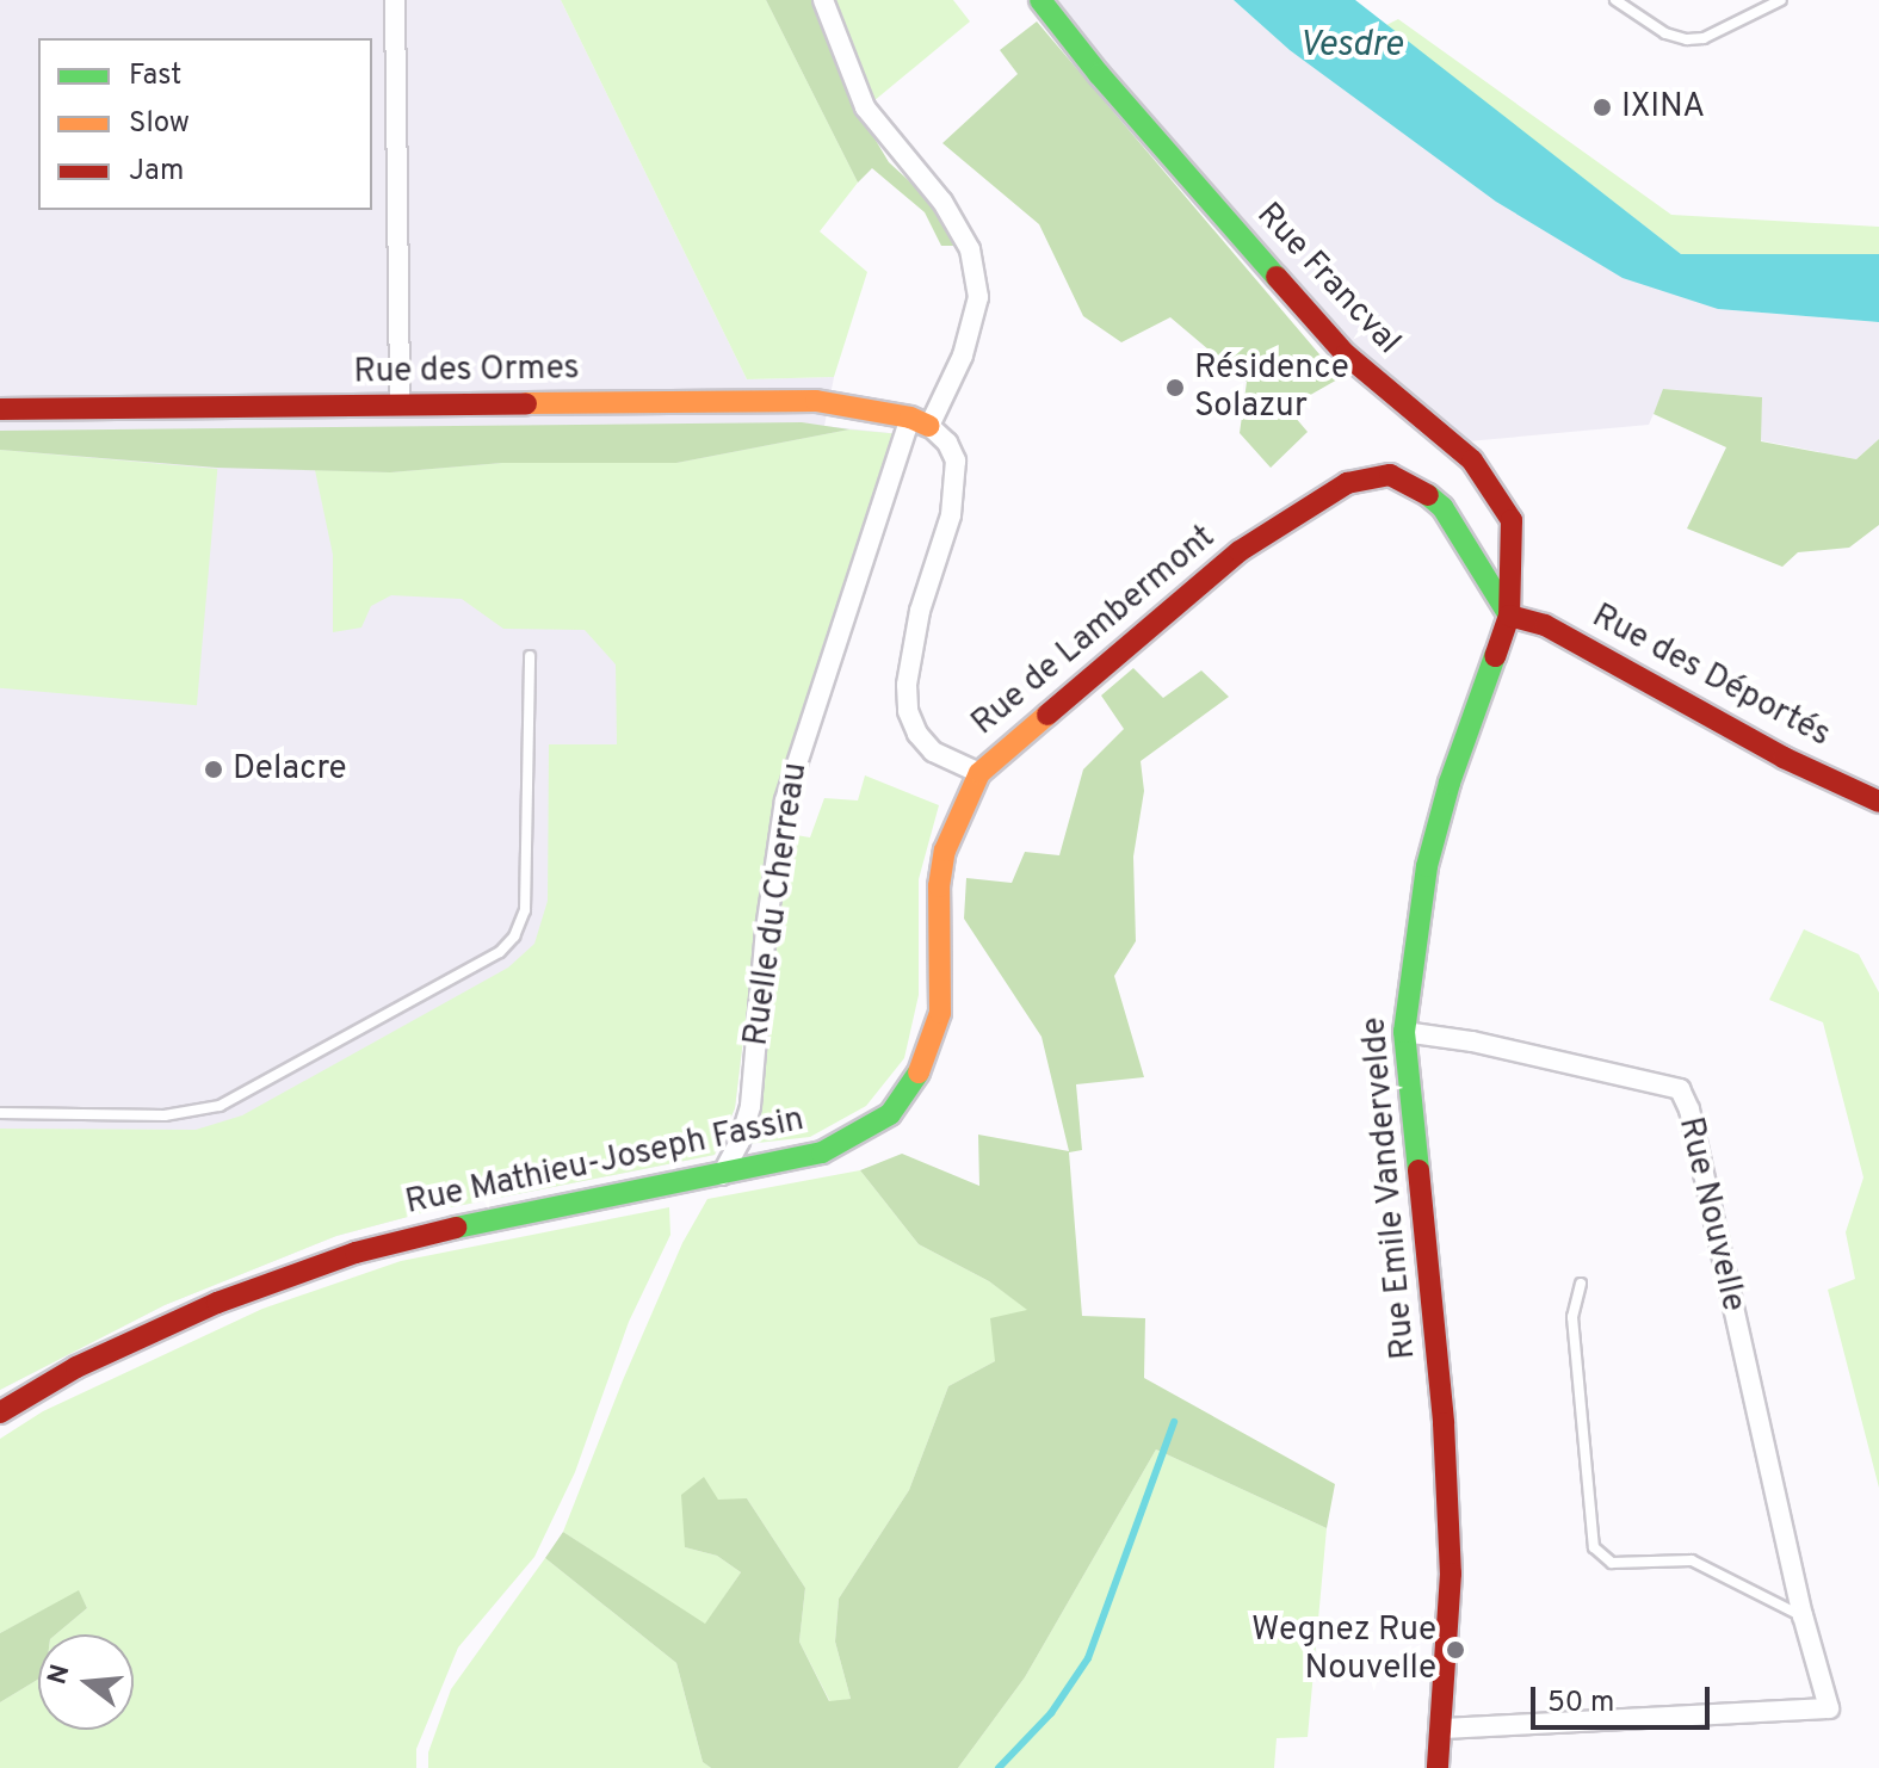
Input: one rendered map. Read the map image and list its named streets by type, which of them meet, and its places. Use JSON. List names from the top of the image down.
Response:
{
  "streets": {
    "street": [
      "Rue Francval",
      "Rue des Ormes",
      "Rue de Lambermont",
      "Rue des Déportés",
      "Ruelle du Cherreau",
      "Rue Mathieu-Joseph Fassin",
      "Rue Emile Vandervelde",
      "Rue Nouvelle"
    ]
  },
  "crossings": [
    ["Rue Francval", "Rue de Lambermont"],
    ["Rue Francval", "Rue des Déportés"],
    ["Rue Francval", "Rue Emile Vandervelde"],
    ["Rue des Ormes", "Rue de Lambermont"],
    ["Rue des Ormes", "Ruelle du Cherreau"],
    ["Rue de Lambermont", "Rue des Déportés"],
    ["Rue de Lambermont", "Ruelle du Cherreau"],
    ["Rue de Lambermont", "Rue Mathieu-Joseph Fassin"],
    ["Rue de Lambermont", "Rue Emile Vandervelde"],
    ["Rue des Déportés", "Rue Emile Vandervelde"],
    ["Ruelle du Cherreau", "Rue Mathieu-Joseph Fassin"],
    ["Rue Emile Vandervelde", "Rue Nouvelle"]
  ],
  "water": ["Vesdre"],
  "places": [
    "IXINA",
    "Résidence Solazur",
    "Delacre",
    "Wegnez Rue Nouvelle"
  ],
  "legend": ["Fast", "Slow", "Jam"],
  "scale_bar": "50 m",
  "north": "left"
}
